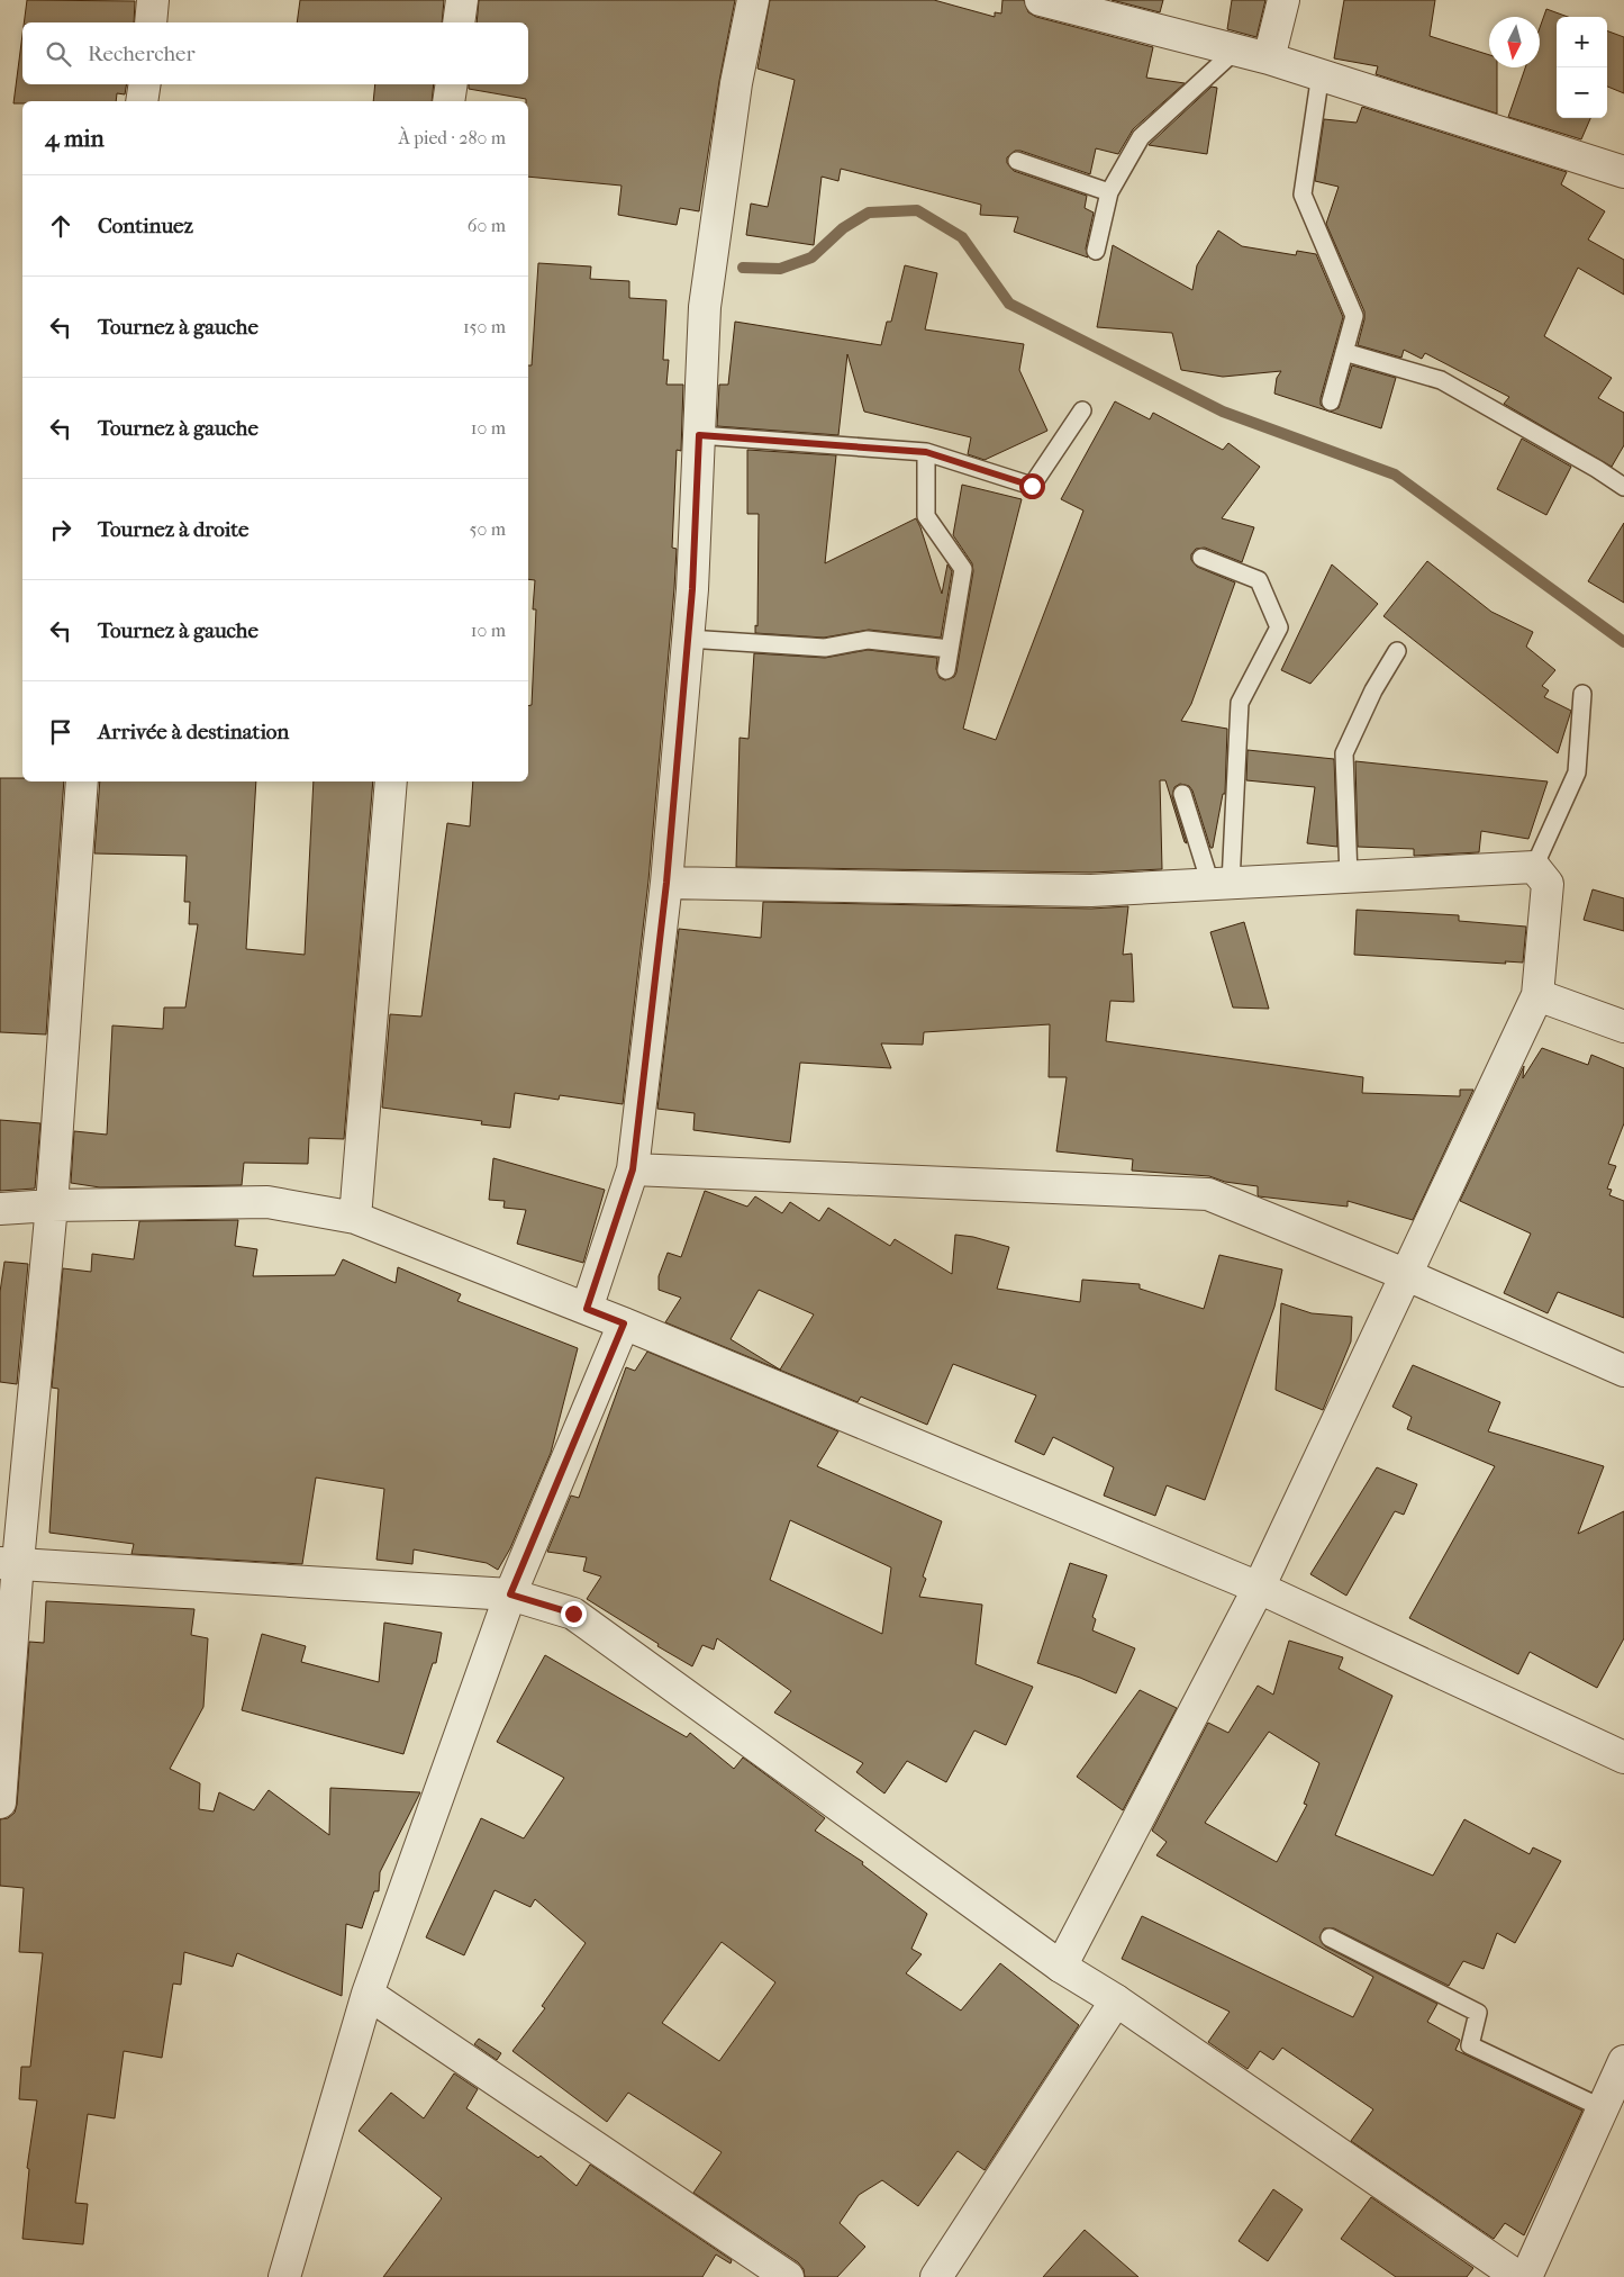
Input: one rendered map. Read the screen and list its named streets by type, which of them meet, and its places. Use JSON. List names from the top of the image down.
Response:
{
  "north": "bottom",
  "page": {
    "map_buttons": ["+", "−"],
    "search": "Rechercher",
    "heading": ["4 min", "À pied · 280 m"],
    "list": [
      ["Continuez", "60 m"],
      ["Tournez à gauche", "150 m"],
      ["Tournez à gauche", "10 m"],
      ["Tournez à droite", "50 m"],
      ["Tournez à gauche", "10 m"],
      "Arrivée à destination"
    ]
  }
}
